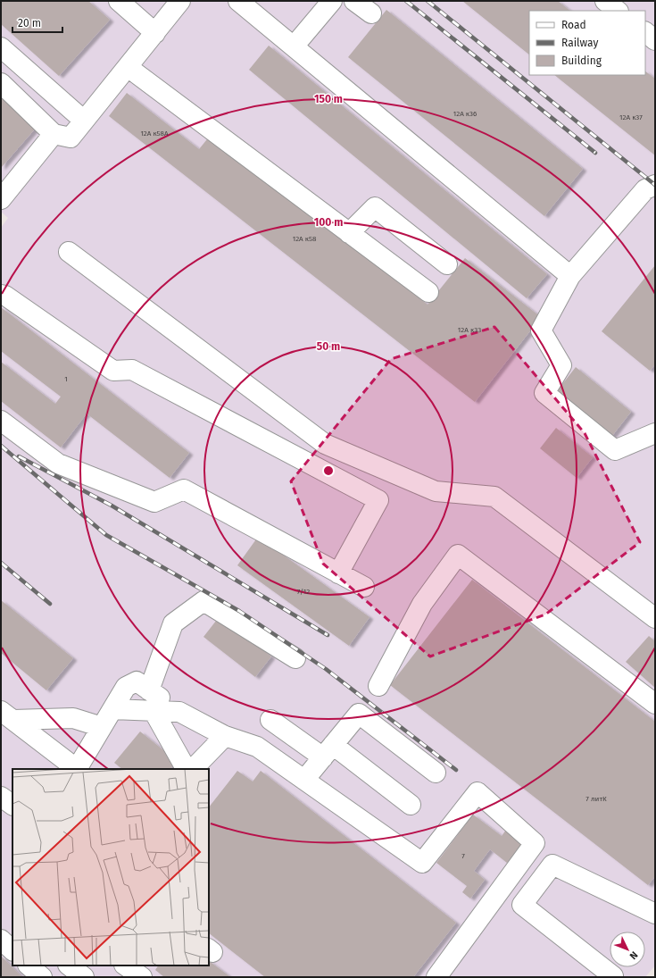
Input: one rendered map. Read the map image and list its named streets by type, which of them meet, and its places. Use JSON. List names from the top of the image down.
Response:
{
  "house_numbers": [
    "12А к36",
    "12А к37",
    "12А к58А",
    "12А к58",
    "12А к33",
    "1",
    "7/12",
    "7 литК",
    "7"
  ],
  "legend": ["Road", "Railway", "Building"],
  "scale_bar": "20 m",
  "north": "bottom right",
  "rings": ["150 m", "100 m", "50 m"]
}
